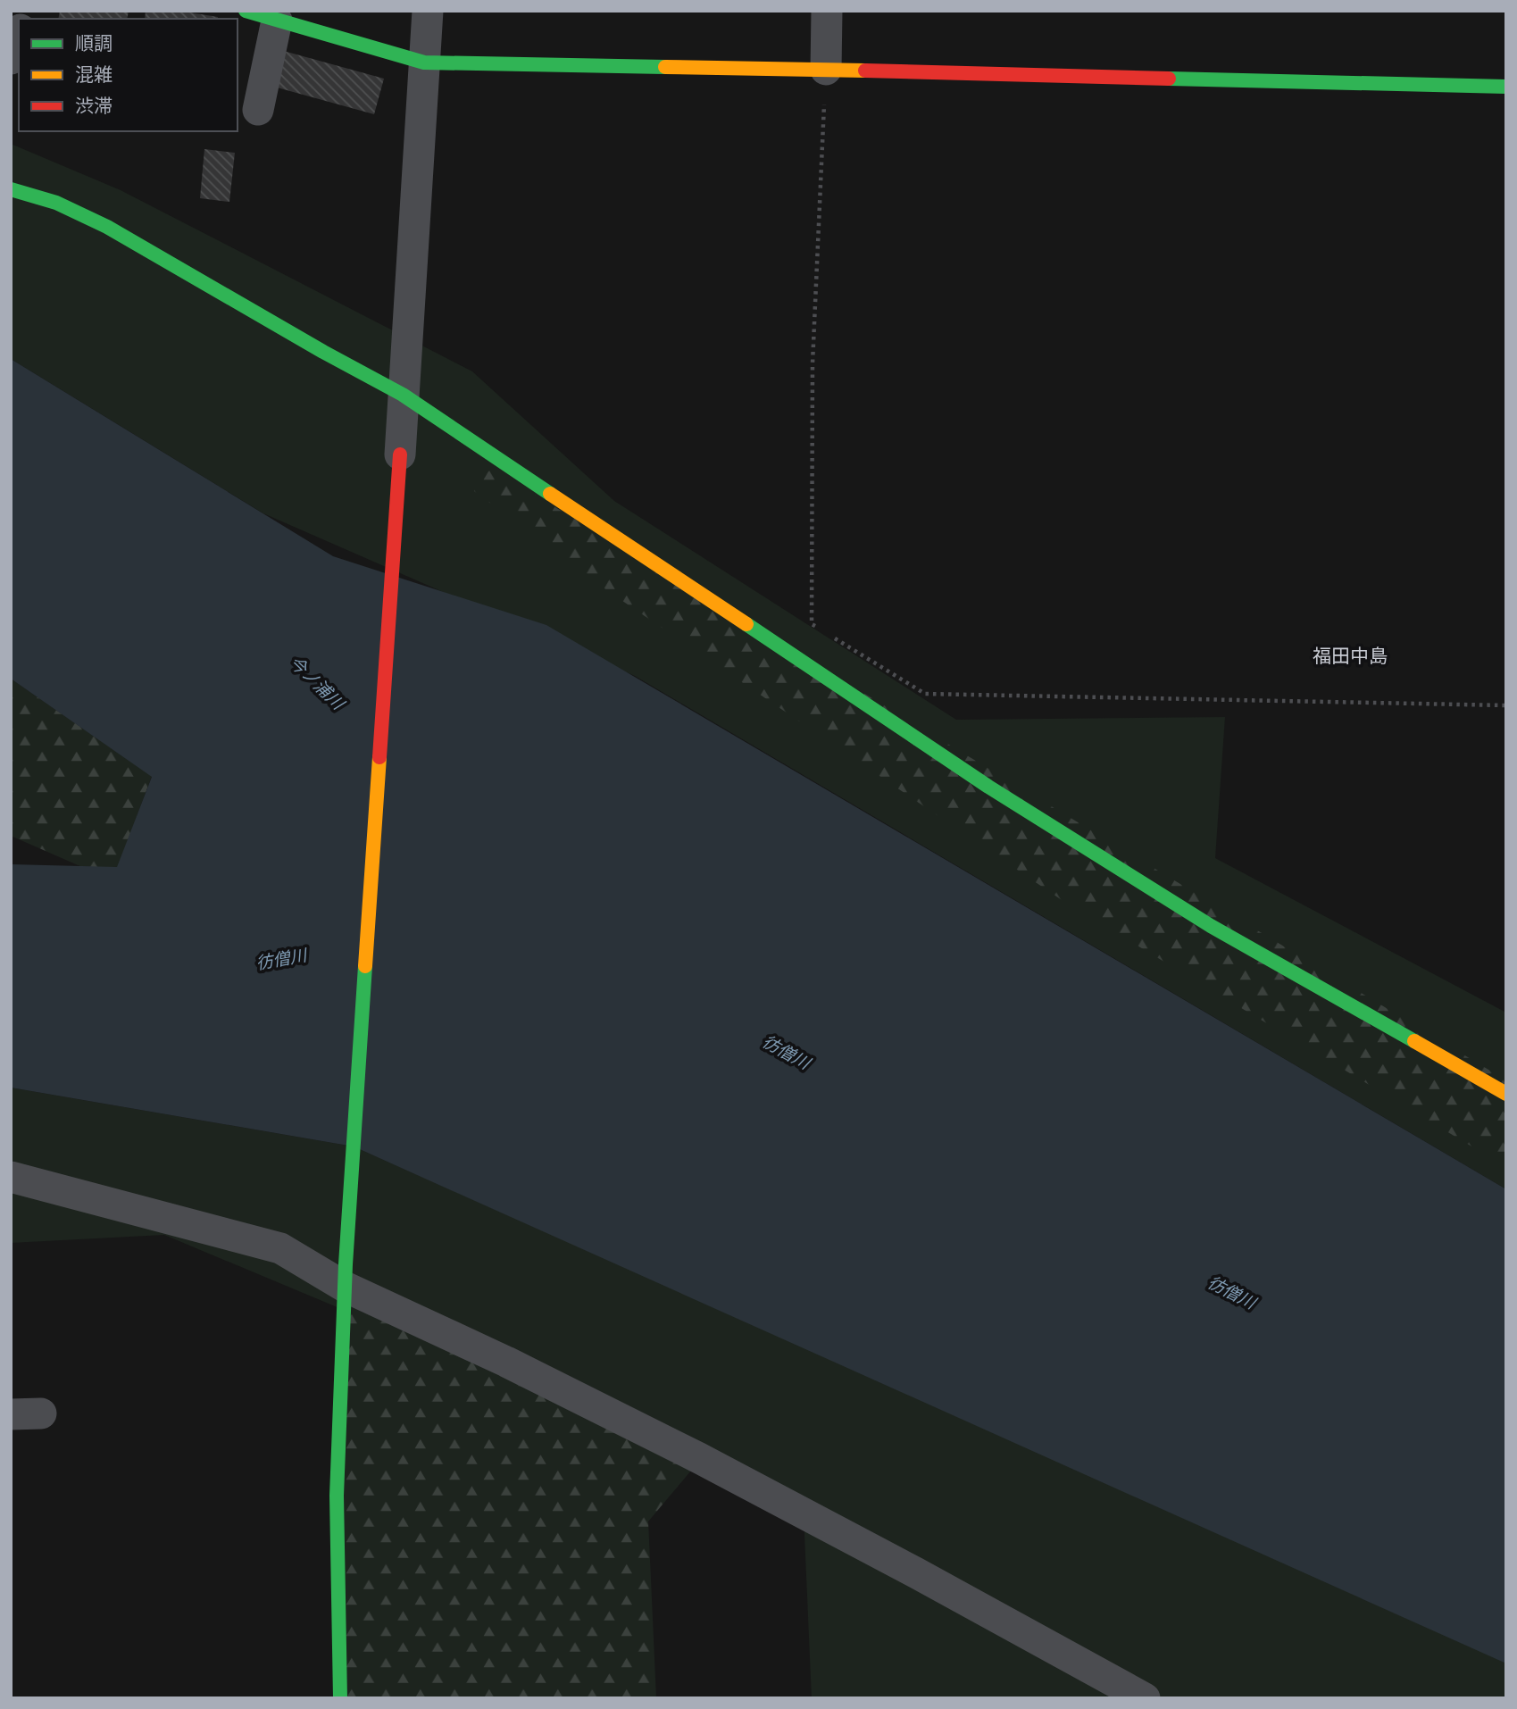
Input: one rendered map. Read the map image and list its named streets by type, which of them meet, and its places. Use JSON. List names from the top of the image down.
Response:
{
  "districts": ["福田中島"],
  "water": ["今ノ浦川", "彷僧川"],
  "legend": ["順調", "混雑", "渋滞"]
}
